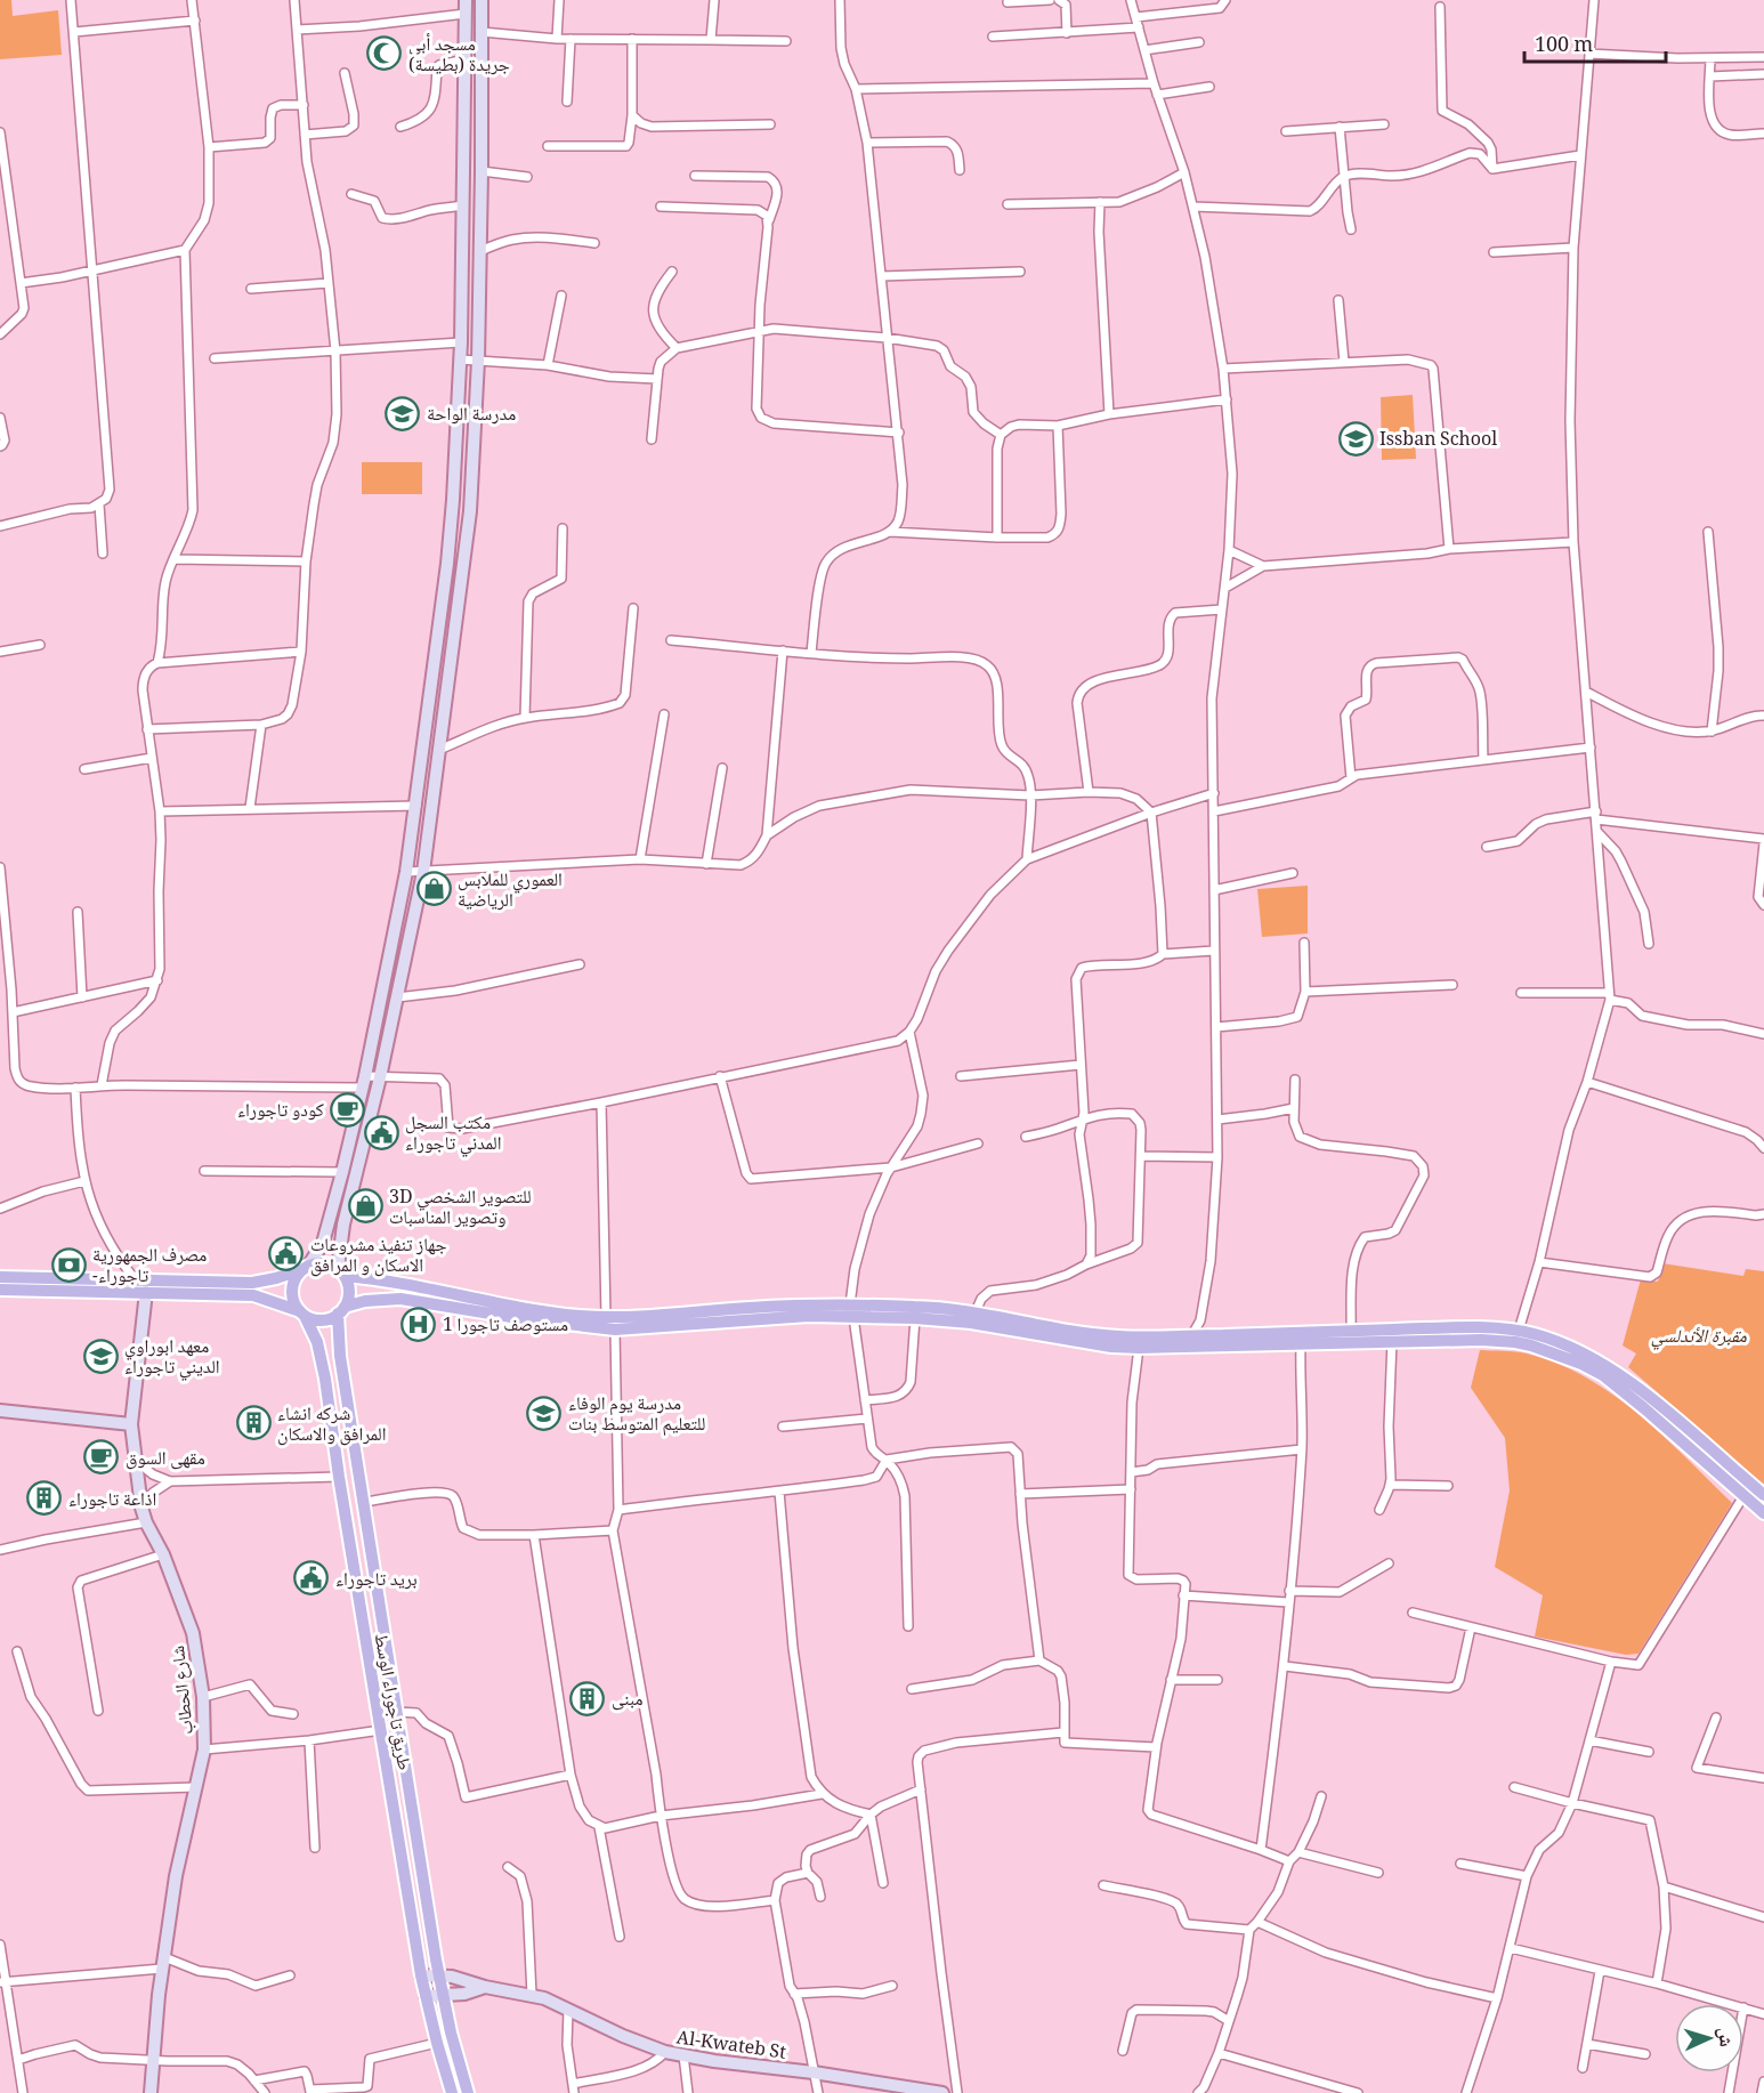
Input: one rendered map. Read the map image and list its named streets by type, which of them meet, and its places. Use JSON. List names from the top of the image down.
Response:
{
  "streets": {
    "main road": ["شارع الحطاب", "طريق تاجوراء الوسط", "Al-Kwateb St"]
  },
  "crossings": [
    ["طريق تاجوراء الوسط", "Al-Kwateb St"]
  ],
  "parks": ["مقبرة الأندلسي"],
  "places": {
    "mosque": ["مسجد أبي جريدة (بطيسة)"],
    "school or university": [
      "مدرسة الواحة",
      "Issban School",
      "معهد ابوراوي الديني تاجوراء",
      "مدرسة يوم الوفاء للتعليم المتوسط بنات"
    ],
    "shop": ["العموري للملابس الرياضية", "3D للتصوير الشخصي وتصوير المناسبات"],
    "cafe": ["كودو تاجوراء", "مقهى السوق"],
    "public building": ["مكتب السجل المدني تاجوراء", "جهاز تنفيذ مشروعات الاسكان و المرافق", "بريد تاجوراء"],
    "bank": ["مصرف الجمهورية -تاجوراء"],
    "hospital": ["مستوصف تاجورا 1"],
    "building": ["شركه انشاء المرافق والاسكان", "اذاعة تاجوراء", "مبنى"]
  },
  "scale_bar": "100 m",
  "north": "right"
}
